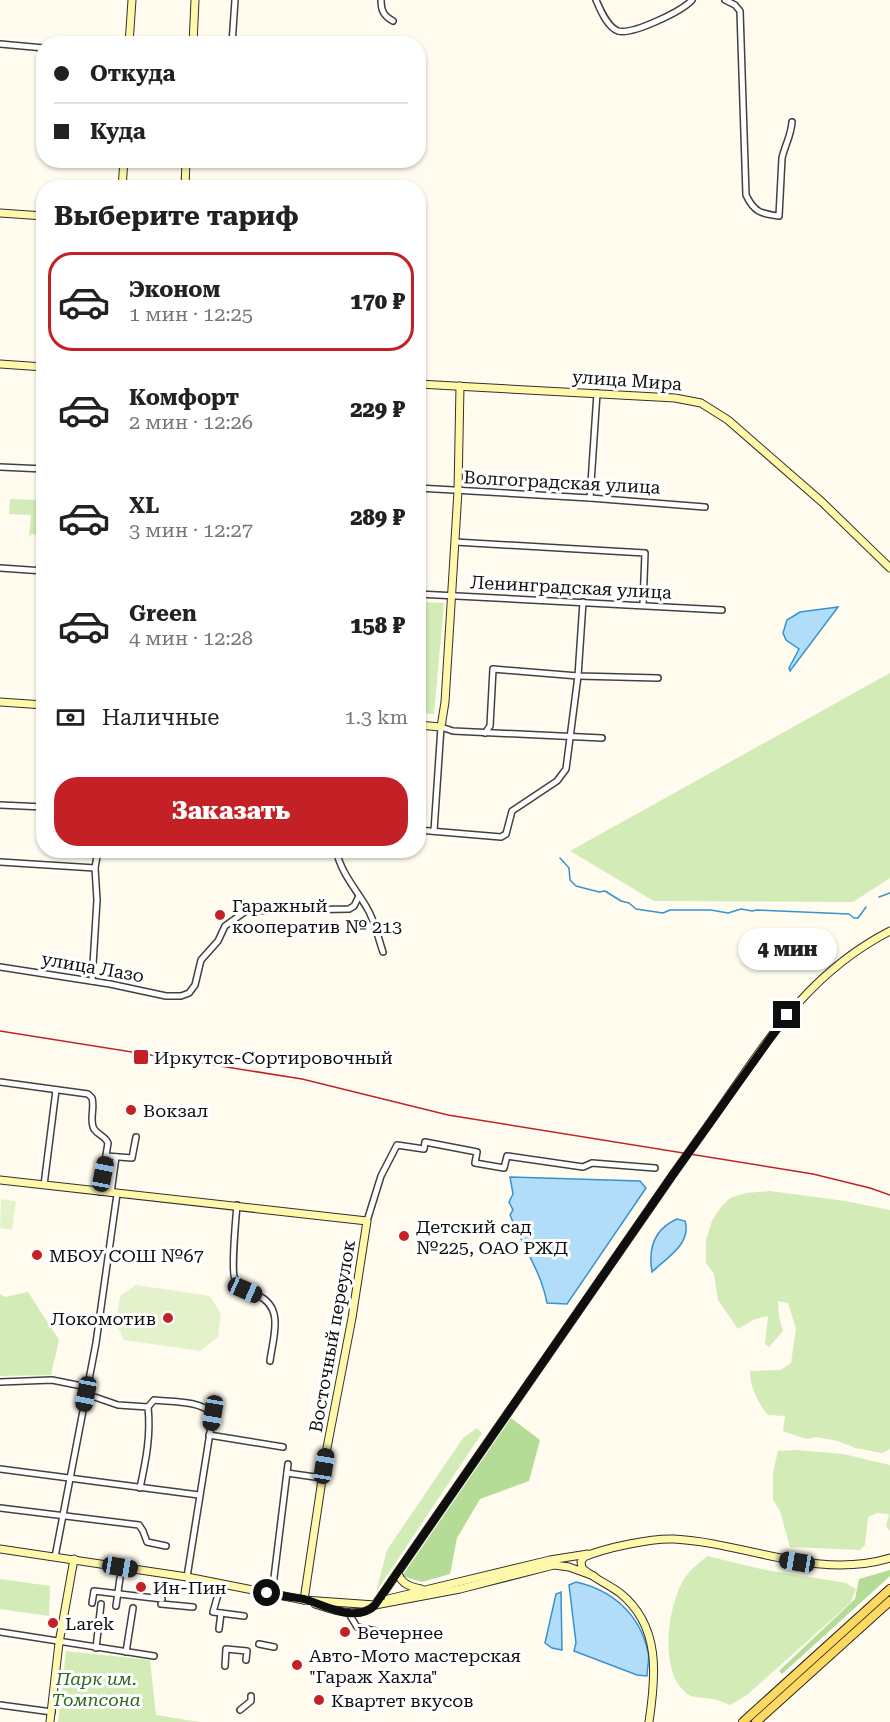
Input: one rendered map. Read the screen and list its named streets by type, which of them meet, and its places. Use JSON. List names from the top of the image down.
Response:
{
  "streets": {
    "main road": ["улица Мира", "Восточный переулок"],
    "street": ["Волгоградская улица", "Ленинградская улица", "улица Лазо"]
  },
  "parks": ["Парк им. Томпсона"],
  "places": {
    "other": [
      "Гаражный кооператив № 213",
      "Вокзал",
      "Детский сад №225, ОАО РЖД",
      "МБОУ СОШ №67",
      "Локомотив",
      "Ин-Пин",
      "Larek",
      "Вечернее",
      "Авто-Мото мастерская \"Гараж Хахла\"",
      "Квартет вкусов"
    ],
    "transit": ["Иркутск-Сортировочный"]
  },
  "page": {
    "banner": ["Откуда", "Куда"],
    "heading": "Выберите тариф",
    "list": [
      {
        "name": "Эконом",
        "note": "1 мин · 12:25",
        "value": "170 ₽"
      },
      {
        "name": "Комфорт",
        "note": "2 мин · 12:26",
        "value": "229 ₽"
      },
      {
        "name": "XL",
        "note": "3 мин · 12:27",
        "value": "289 ₽"
      },
      {
        "name": "Green",
        "note": "4 мин · 12:28",
        "value": "158 ₽"
      }
    ],
    "pay": ["Наличные", "1.3 km"],
    "buttons": "Заказать",
    "bubble": "4 мин"
  }
}
